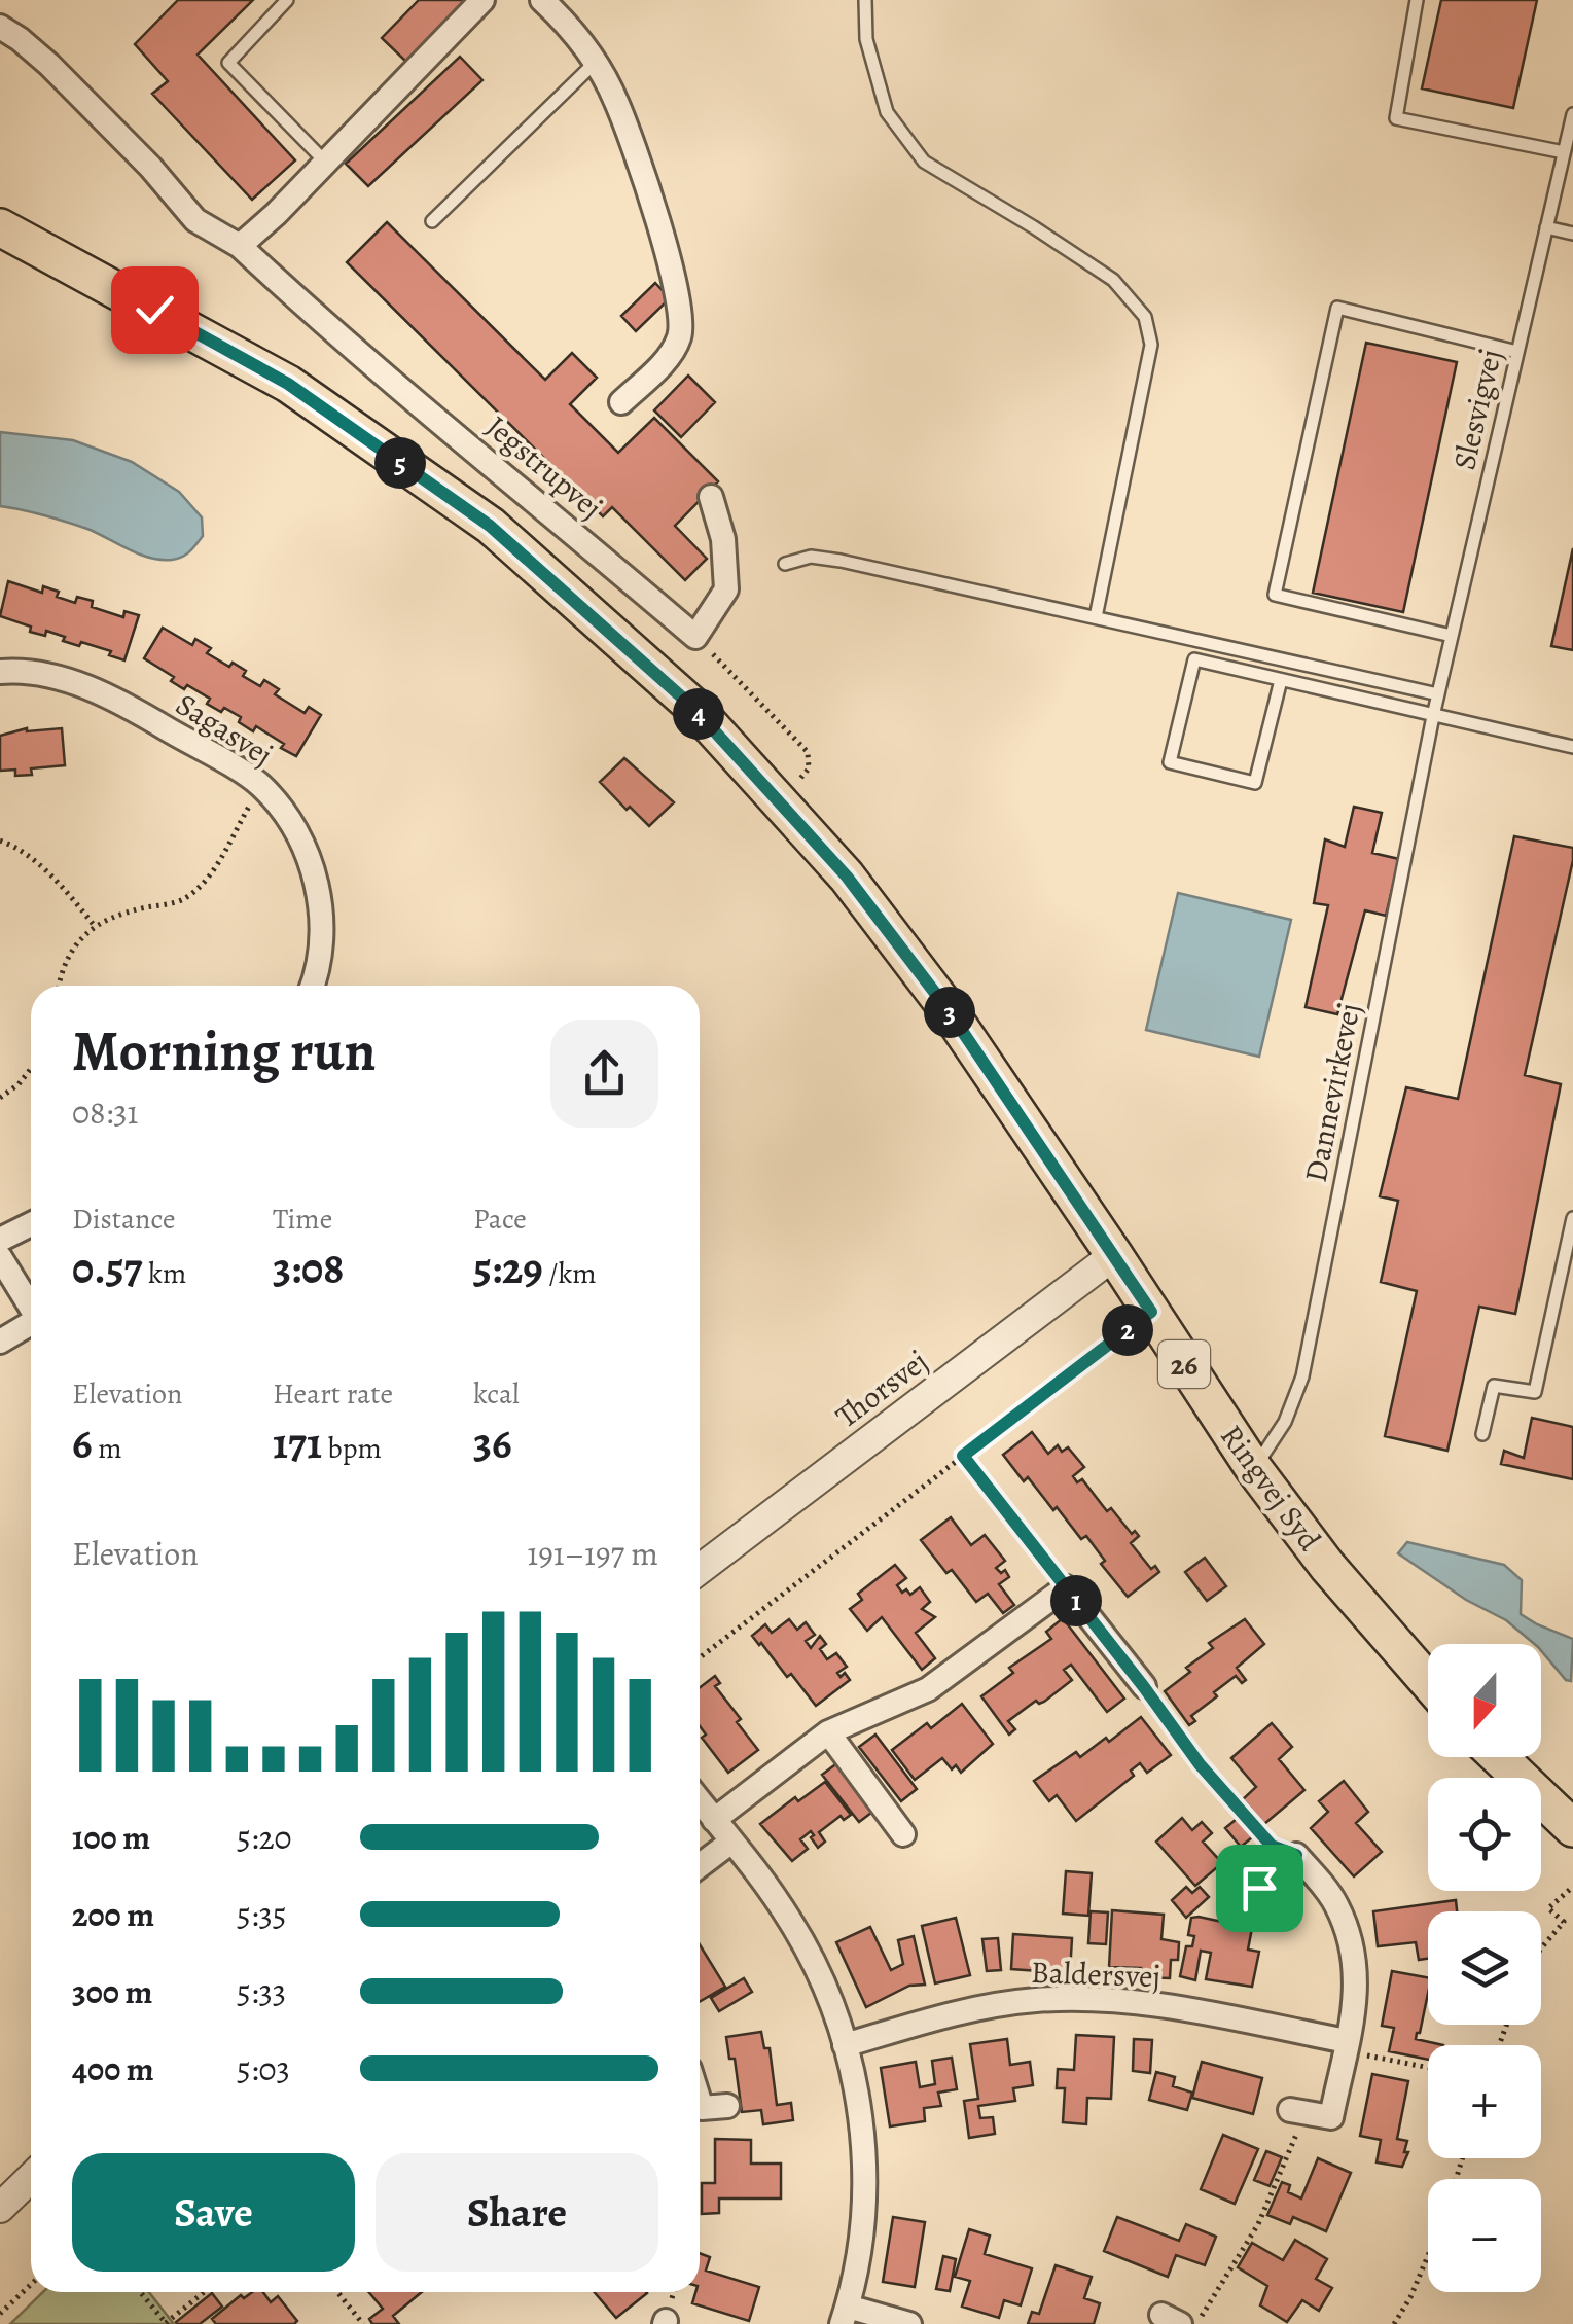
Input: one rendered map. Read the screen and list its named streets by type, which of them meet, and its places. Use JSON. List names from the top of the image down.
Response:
{
  "streets": {
    "main road": ["26", "Ringvej Syd"],
    "street": [
      "Jegstrupvej",
      "Sagasvej",
      "Thorsvej",
      "Baldersvej"
    ],
    "lane": ["Slesvigvej", "Dannevirkevej"]
  },
  "crossings": [
    ["Slesvigvej", "Dannevirkevej"],
    ["Dannevirkevej", "Ringvej Syd"],
    ["Thorsvej", "Ringvej Syd"]
  ],
  "north": "bottom",
  "page": {
    "pins": [
      "5",
      "4",
      "3",
      "2",
      "1"
    ],
    "heading": ["Morning run", "08:31"],
    "stats": [
      ["Distance", "0.57 km"],
      ["Time", "3:08"],
      ["Pace", "5:29 /km"],
      ["Elevation", "6 m"],
      ["Heart rate", "171 bpm"],
      ["kcal", "36"]
    ],
    "chart": ["Elevation", "191–197 m"],
    "map_buttons": ["+", "−"],
    "list": [
      {
        "name": "100 m",
        "note": "5:20"
      },
      {
        "name": "200 m",
        "note": "5:35"
      },
      {
        "name": "300 m",
        "note": "5:33"
      },
      {
        "name": "400 m",
        "note": "5:03"
      }
    ],
    "buttons": ["Save", "Share"]
  }
}
